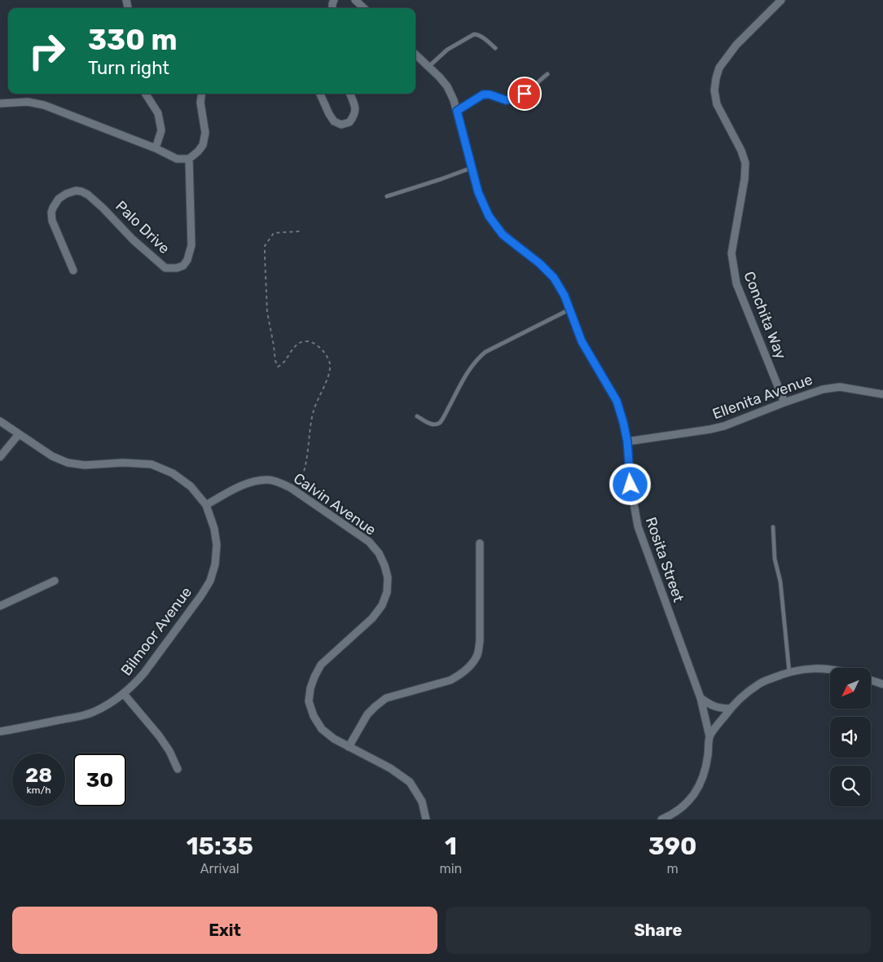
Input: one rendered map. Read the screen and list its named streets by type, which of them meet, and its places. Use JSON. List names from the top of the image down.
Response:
{
  "streets": {
    "street": [
      "Palo Drive",
      "Conchita Way",
      "Ellenita Avenue",
      "Calvin Avenue",
      "Rosita Street",
      "Bilmoor Avenue"
    ]
  },
  "crossings": [
    ["Conchita Way", "Ellenita Avenue"],
    ["Ellenita Avenue", "Rosita Street"],
    ["Calvin Avenue", "Bilmoor Avenue"]
  ],
  "north": "bottom left",
  "page": {
    "turn": ["330 m", "Turn right"],
    "speed": "28 km/h",
    "limit": "30",
    "eta": [
      "15:35",
      "Arrival",
      "1",
      "min",
      "390",
      "m"
    ],
    "buttons": ["Exit", "Share"]
  }
}
